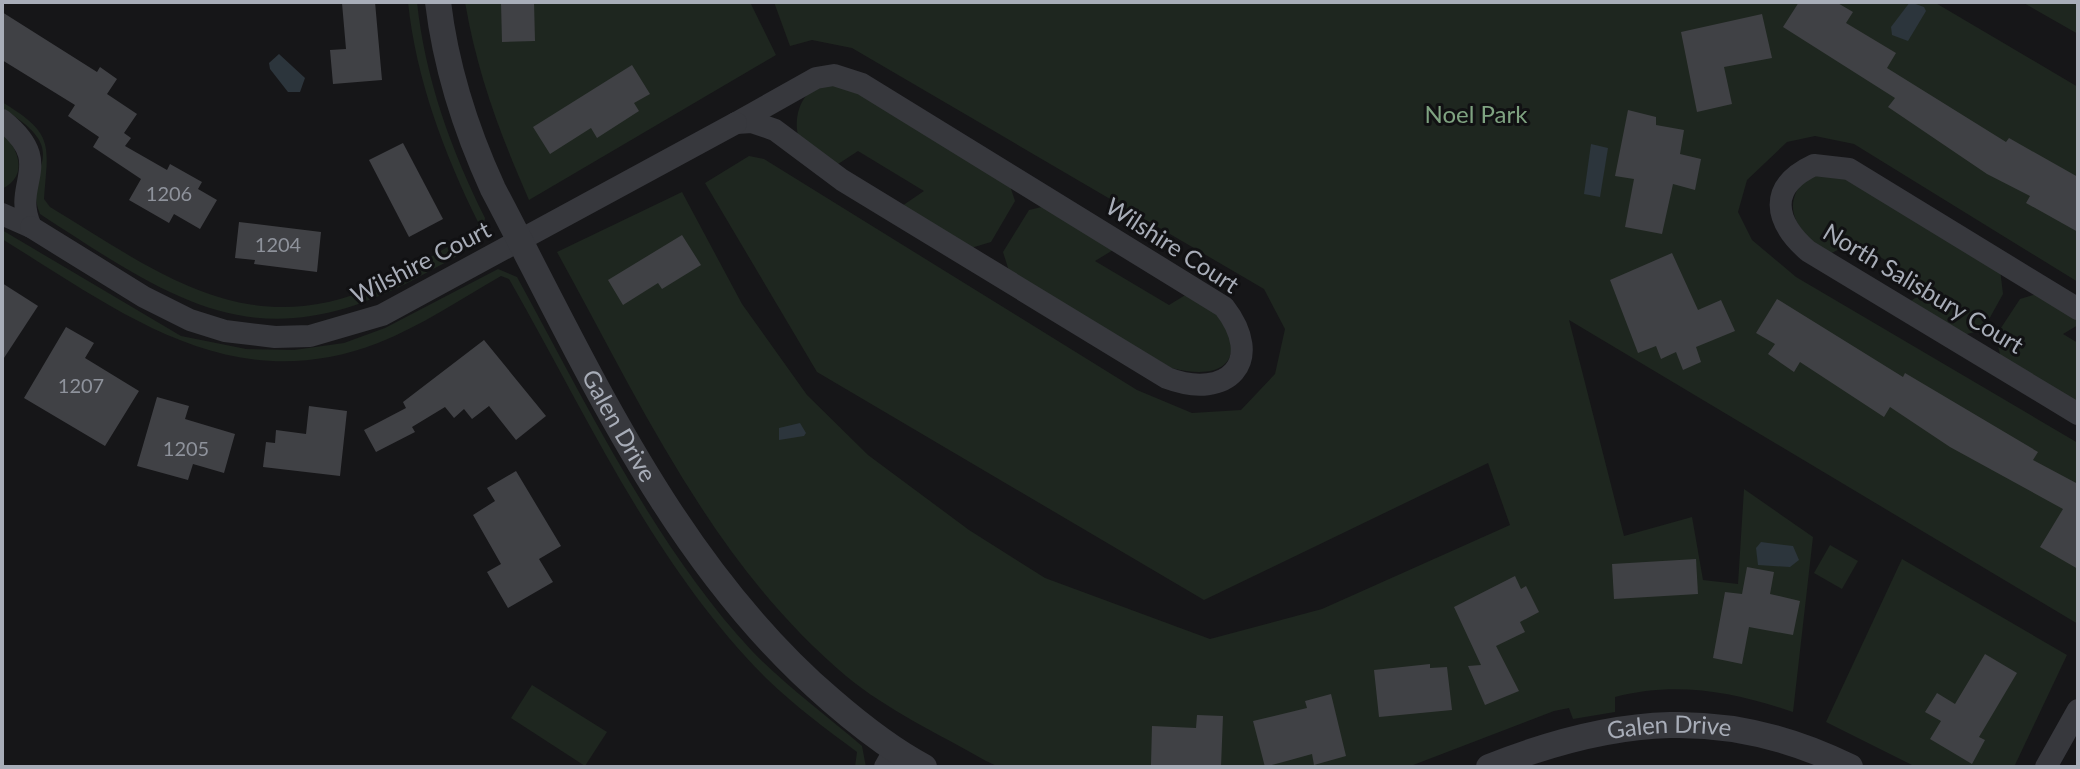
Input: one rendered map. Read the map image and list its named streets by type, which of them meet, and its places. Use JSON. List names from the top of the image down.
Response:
{
  "streets": {
    "street": ["Wilshire Court", "North Salisbury Court", "Galen Drive"]
  },
  "crossings": [
    ["Wilshire Court", "Galen Drive"]
  ],
  "parks": ["Noel Park"],
  "house_numbers": [
    "1206",
    "1204",
    "1207",
    "1205"
  ]
}
